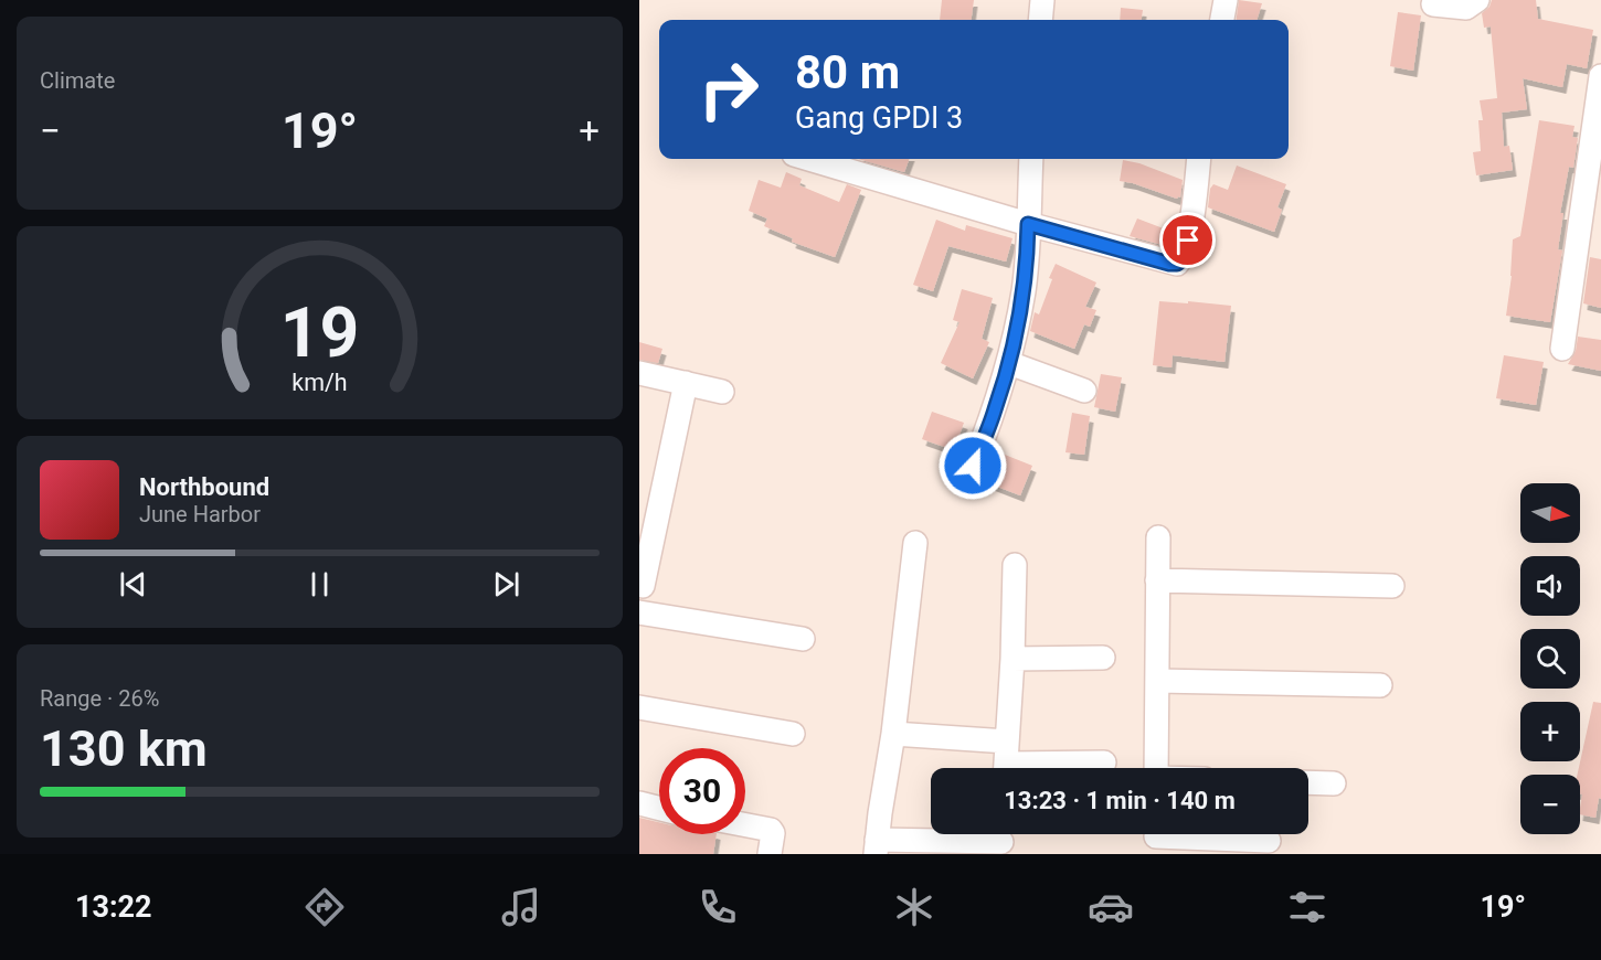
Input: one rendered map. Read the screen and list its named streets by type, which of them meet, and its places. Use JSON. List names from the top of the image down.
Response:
{
  "north": "right",
  "page": {
    "tile": [
      "Climate",
      ["Range · 26%", "130 km"]
    ],
    "turn": ["80 m", "Gang GPDI 3"],
    "heat": ["−", "19°", "+"],
    "song": ["Northbound", "June Harbor"],
    "map_buttons": ["+", "−"],
    "limit": "30",
    "trip": "13:23 · 1 min · 140 m",
    "tabs": ["13:22", "19°"],
    "gauge": ["19", "km/h"]
  }
}
